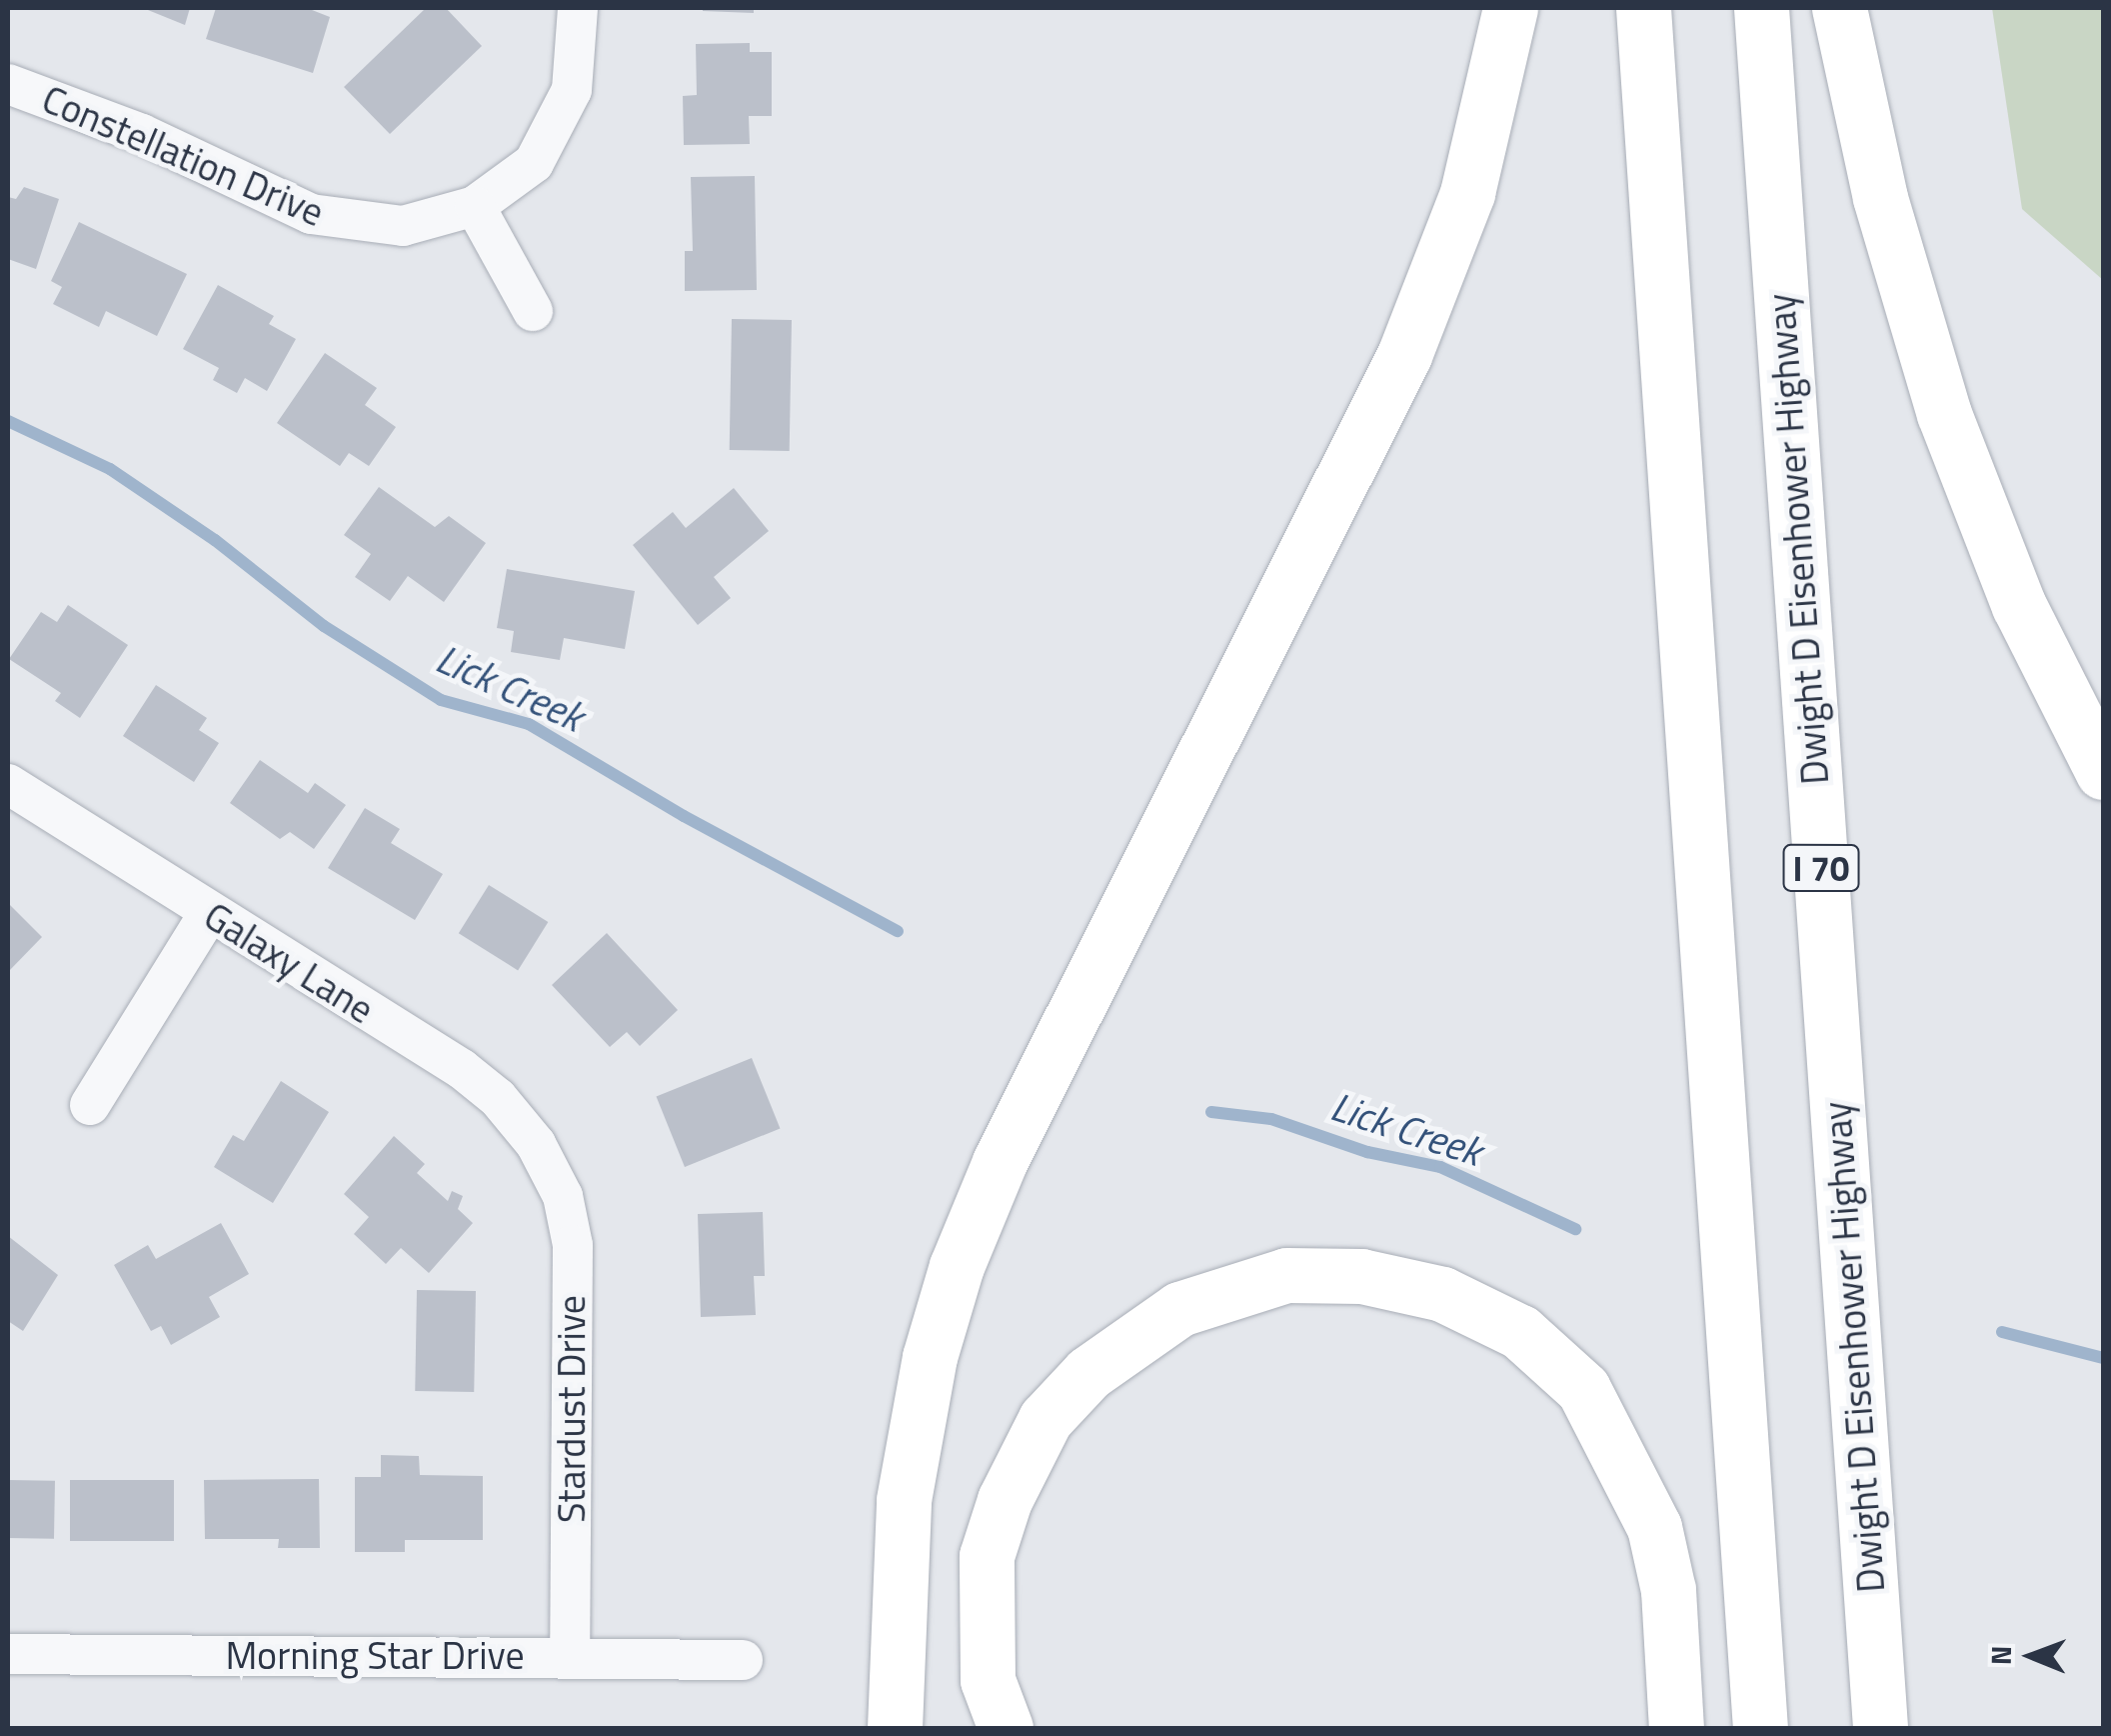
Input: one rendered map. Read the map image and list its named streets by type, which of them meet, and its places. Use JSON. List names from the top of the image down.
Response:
{
  "streets": {
    "highway": ["Dwight D Eisenhower Highway", "I 70"],
    "street": [
      "Constellation Drive",
      "Galaxy Lane",
      "Stardust Drive",
      "Morning Star Drive"
    ]
  },
  "crossings": [
    ["Galaxy Lane", "Stardust Drive"],
    ["Stardust Drive", "Morning Star Drive"]
  ],
  "water": ["Lick Creek"],
  "north": "left"
}
